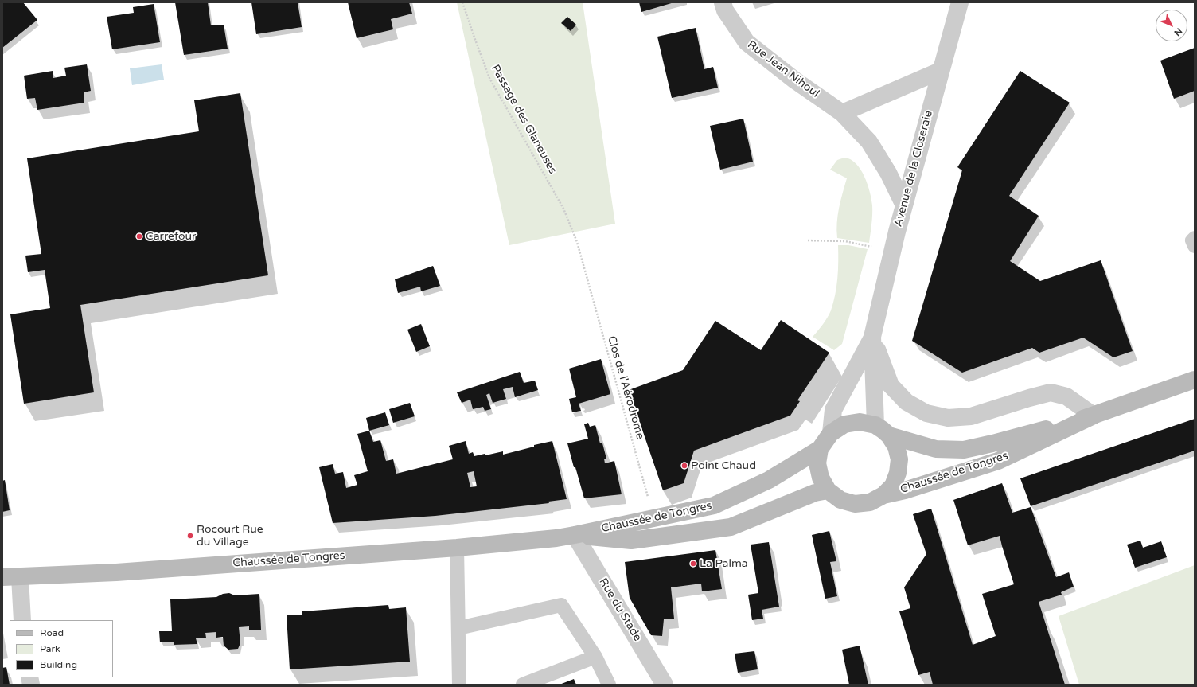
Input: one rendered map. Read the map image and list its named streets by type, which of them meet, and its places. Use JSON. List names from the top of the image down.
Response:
{
  "streets": {
    "main road": ["Chaussée de Tongres"],
    "street": ["Rue Jean Nihoul", "Avenue de la Closeraie", "Rue du Stade"],
    "path": ["Passage des Glaneuses", "Clos de l'Aérodrome"]
  },
  "crossings": [
    ["Rue Jean Nihoul", "Avenue de la Closeraie"],
    ["Passage des Glaneuses", "Clos de l'Aérodrome"],
    ["Avenue de la Closeraie", "Chaussée de Tongres"],
    ["Clos de l'Aérodrome", "Chaussée de Tongres"],
    ["Chaussée de Tongres", "Rue du Stade"]
  ],
  "places": [
    "Carrefour",
    "Point Chaud",
    "Rocourt Rue du Village",
    "La Palma"
  ],
  "legend": ["Road", "Park", "Building"],
  "north": "bottom right"
}
